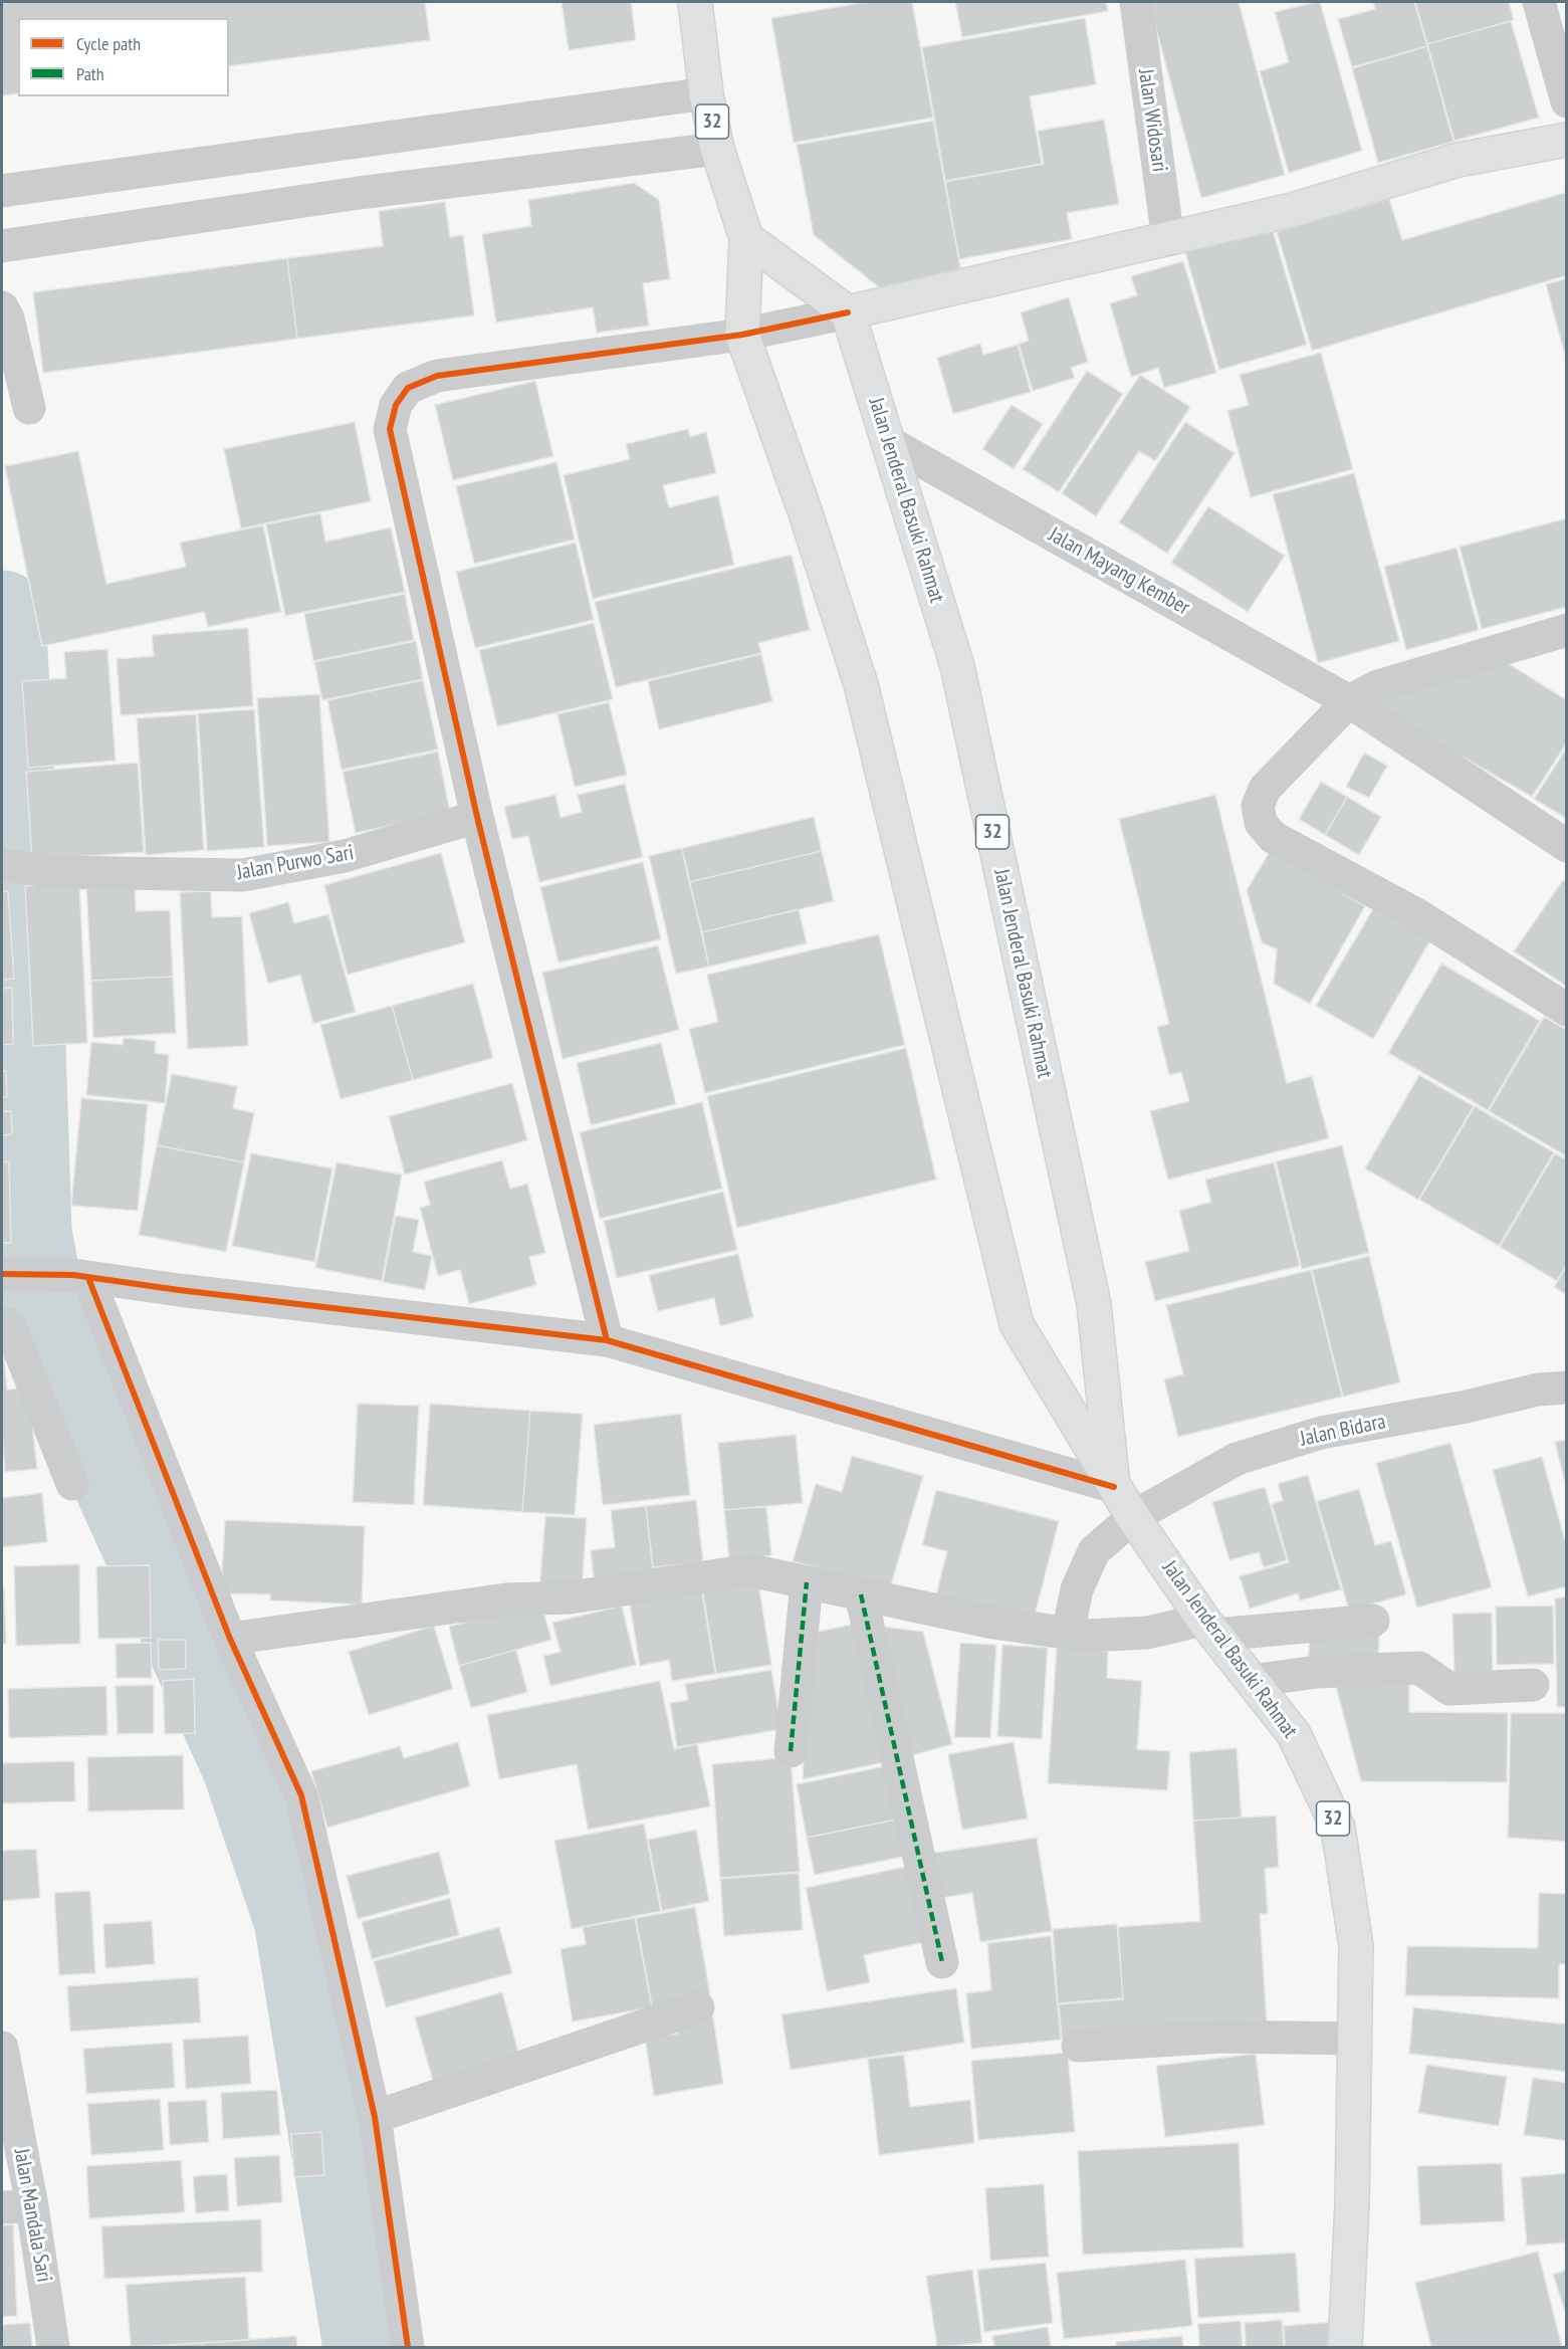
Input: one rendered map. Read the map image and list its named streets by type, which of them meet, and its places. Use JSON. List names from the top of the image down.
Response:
{
  "streets": {
    "main road": ["32", "Jalan Jenderal Basuki Rahmat"],
    "street": [
      "Jalan Widosari",
      "Jalan Mayang Kember",
      "Jalan Purwo Sari",
      "Jalan Bidara",
      "Jalan Mandala Sari"
    ]
  },
  "crossings": [
    ["Jalan Jenderal Basuki Rahmat", "Jalan Mayang Kember"],
    ["Jalan Jenderal Basuki Rahmat", "Jalan Bidara"]
  ],
  "legend": ["Cycle path", "Path"]
}
